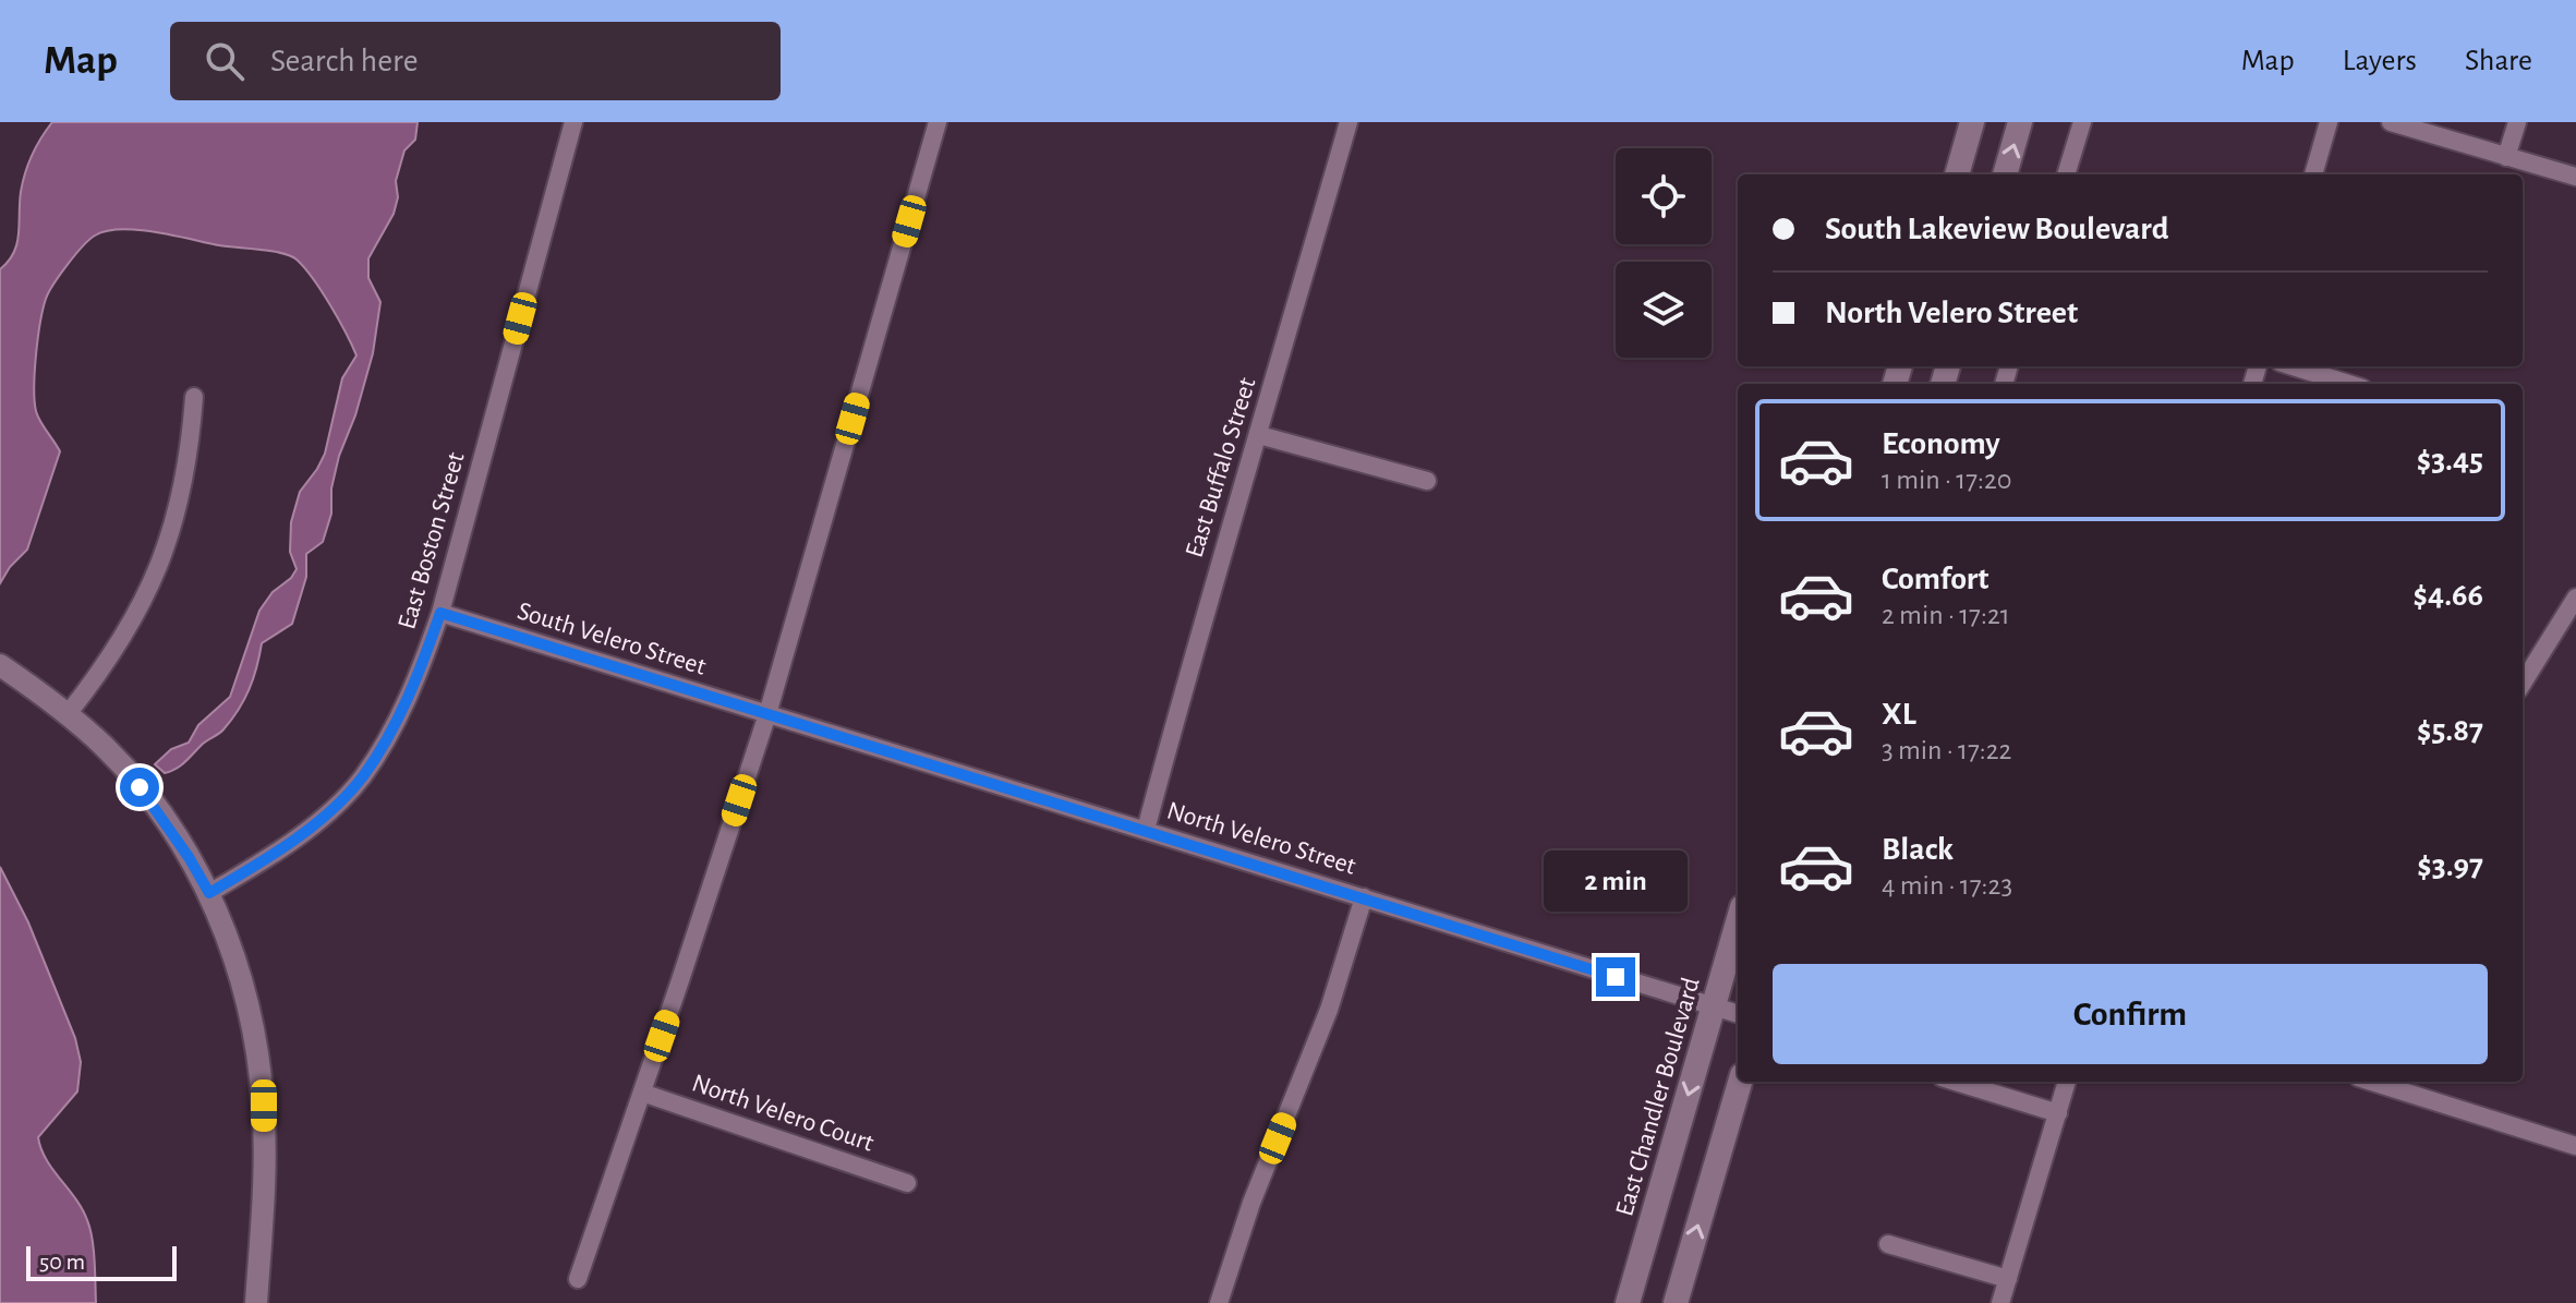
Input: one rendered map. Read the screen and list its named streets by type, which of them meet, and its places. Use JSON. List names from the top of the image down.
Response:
{
  "streets": {
    "main road": ["East Chandler Boulevard"],
    "street": [
      "East Buffalo Street",
      "East Boston Street",
      "South Velero Street",
      "North Velero Street",
      "North Velero Court"
    ]
  },
  "crossings": [
    ["East Buffalo Street", "North Velero Street"],
    ["East Boston Street", "South Velero Street"],
    ["South Velero Street", "North Velero Street"],
    ["North Velero Street", "East Chandler Boulevard"]
  ],
  "scale_bar": "50 m",
  "page": {
    "header": "Map",
    "search": "Search here",
    "nav": ["Map", "Layers", "Share"],
    "banner": ["South Lakeview Boulevard", "North Velero Street"],
    "list": [
      {
        "name": "Economy",
        "note": "1 min · 17:20",
        "value": "$3.45"
      },
      {
        "name": "Comfort",
        "note": "2 min · 17:21",
        "value": "$4.66"
      },
      {
        "name": "XL",
        "note": "3 min · 17:22",
        "value": "$5.87"
      },
      {
        "name": "Black",
        "note": "4 min · 17:23",
        "value": "$3.97"
      }
    ],
    "bubble": "2 min",
    "buttons": "Confirm",
    "scale": "50 m"
  }
}
